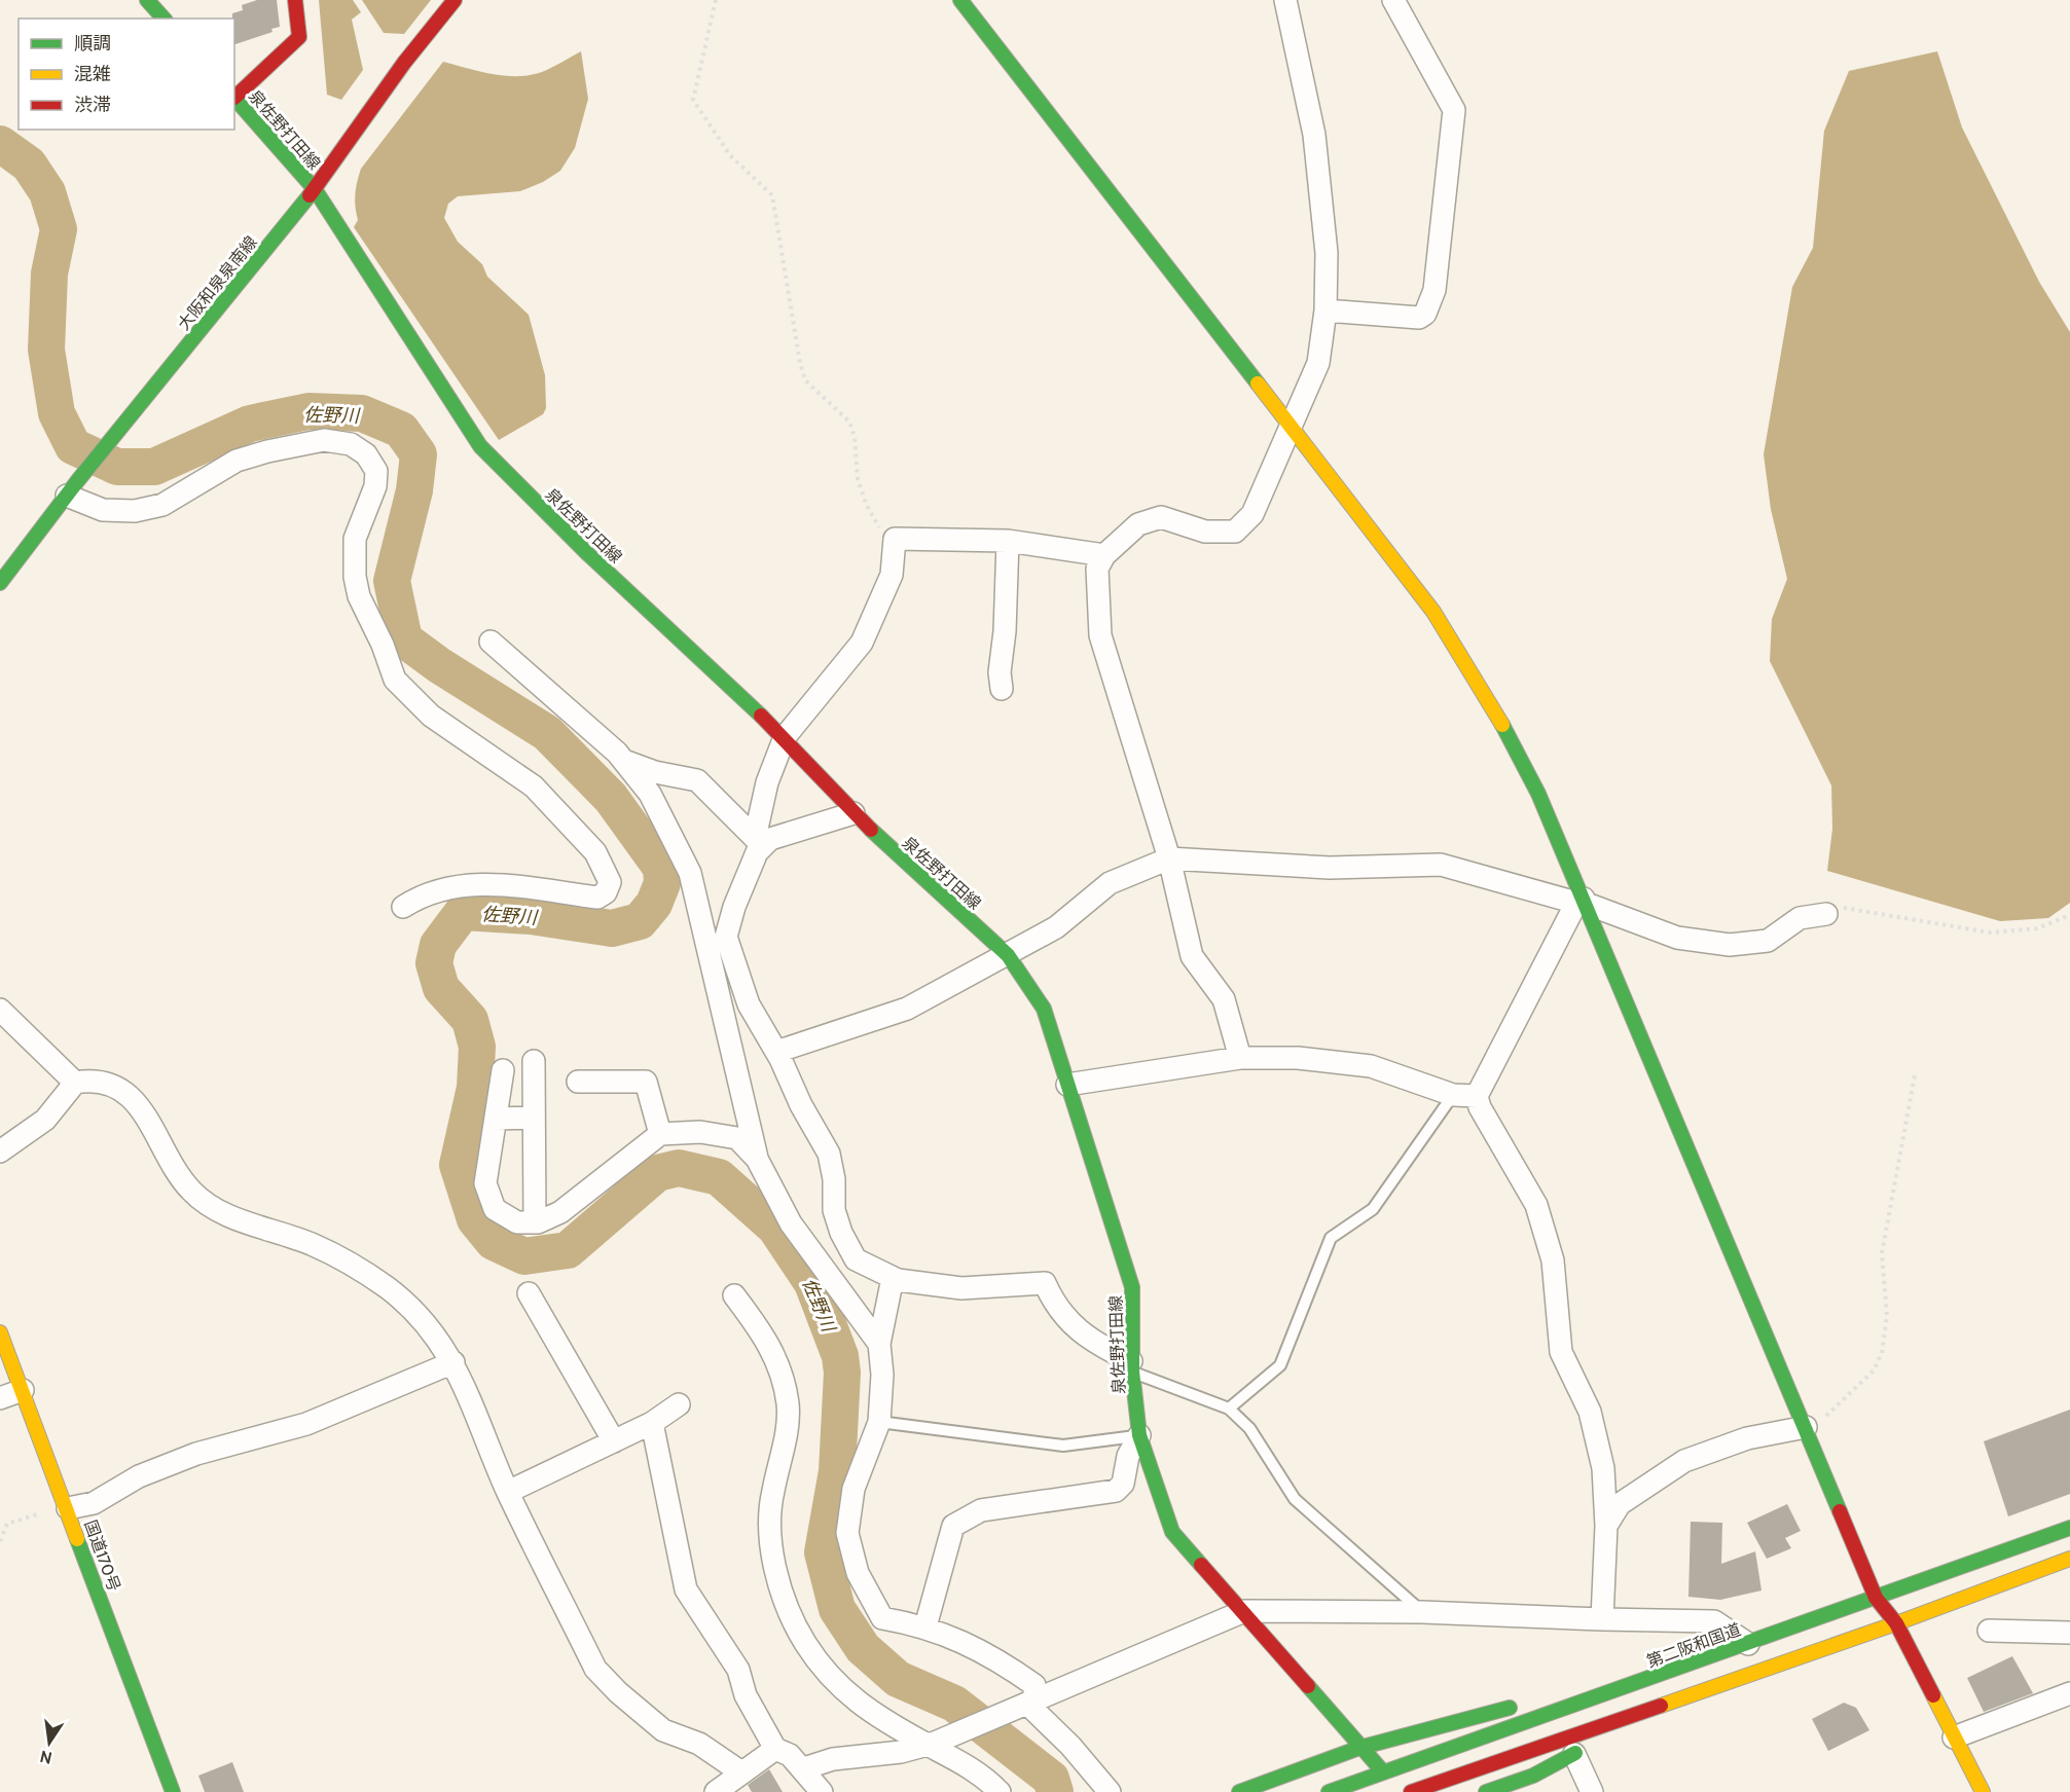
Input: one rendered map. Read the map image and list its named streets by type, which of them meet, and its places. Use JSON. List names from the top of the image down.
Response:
{
  "streets": {
    "main road": [
      "泉佐野打田線",
      "大阪和泉泉南線",
      "国道170号",
      "第二阪和国道"
    ]
  },
  "crossings": [
    ["泉佐野打田線", "大阪和泉泉南線"],
    ["泉佐野打田線", "第二阪和国道"]
  ],
  "water": ["佐野川"],
  "legend": ["順調", "混雑", "渋滞"],
  "north": "bottom"
}
